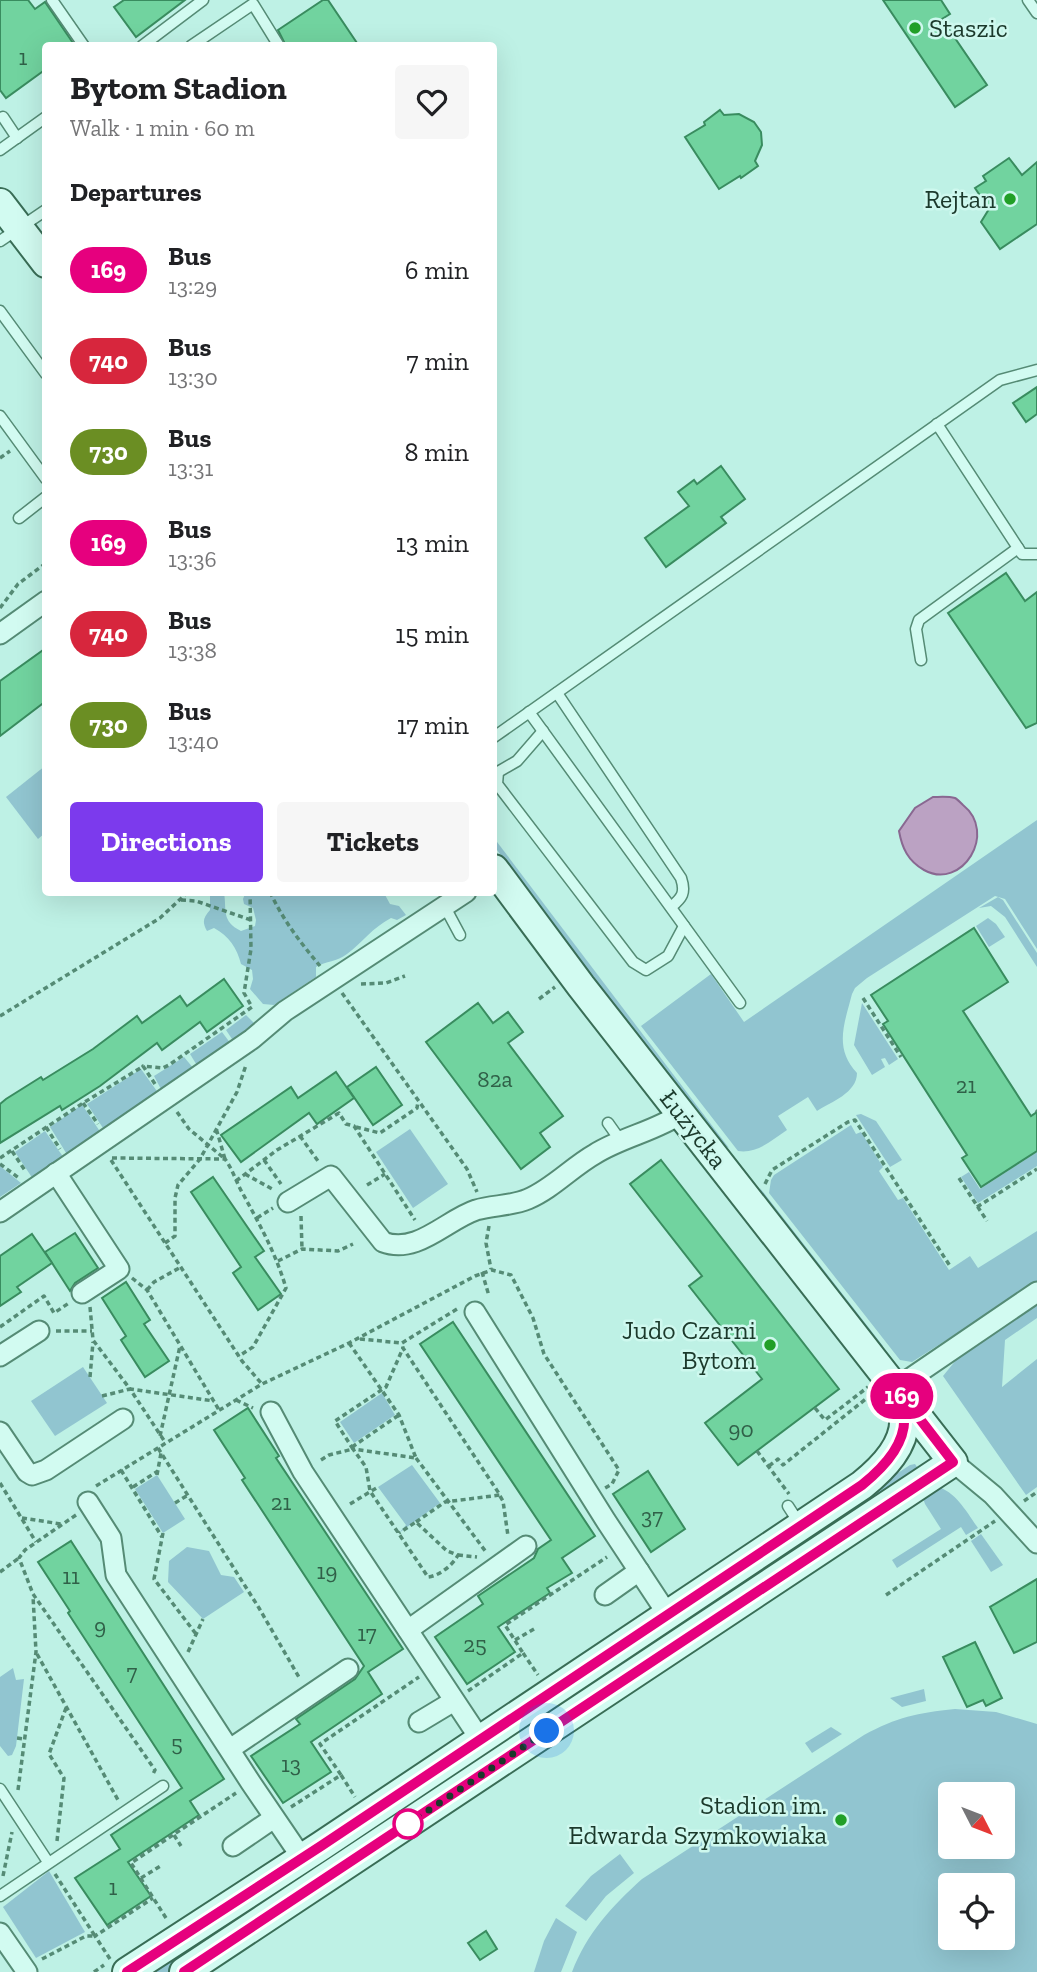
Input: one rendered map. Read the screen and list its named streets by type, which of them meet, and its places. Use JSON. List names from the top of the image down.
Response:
{
  "streets": {
    "street": ["Łużycka"]
  },
  "places": [
    "Staszic",
    "Rejtan",
    "Judo Czarni Bytom",
    "Stadion im. Edwarda Szymkowiaka"
  ],
  "lines": ["bus line 169"],
  "house_numbers": [
    "1",
    "82a",
    "21",
    "90",
    "21",
    "37",
    "19",
    "11",
    "9",
    "17",
    "25",
    "7",
    "5",
    "13",
    "1"
  ],
  "north": "bottom right",
  "page": {
    "on_map": "169",
    "heading": [
      ["Bytom Stadion", "Walk · 1 min · 60 m"],
      "Departures"
    ],
    "list": [
      {
        "mark": "169",
        "name": "Bus",
        "note": "13:29",
        "value": "6 min"
      },
      {
        "mark": "740",
        "name": "Bus",
        "note": "13:30",
        "value": "7 min"
      },
      {
        "mark": "730",
        "name": "Bus",
        "note": "13:31",
        "value": "8 min"
      },
      {
        "mark": "169",
        "name": "Bus",
        "note": "13:36",
        "value": "13 min"
      },
      {
        "mark": "740",
        "name": "Bus",
        "note": "13:38",
        "value": "15 min"
      },
      {
        "mark": "730",
        "name": "Bus",
        "note": "13:40",
        "value": "17 min"
      }
    ],
    "buttons": ["Directions", "Tickets"]
  }
}
